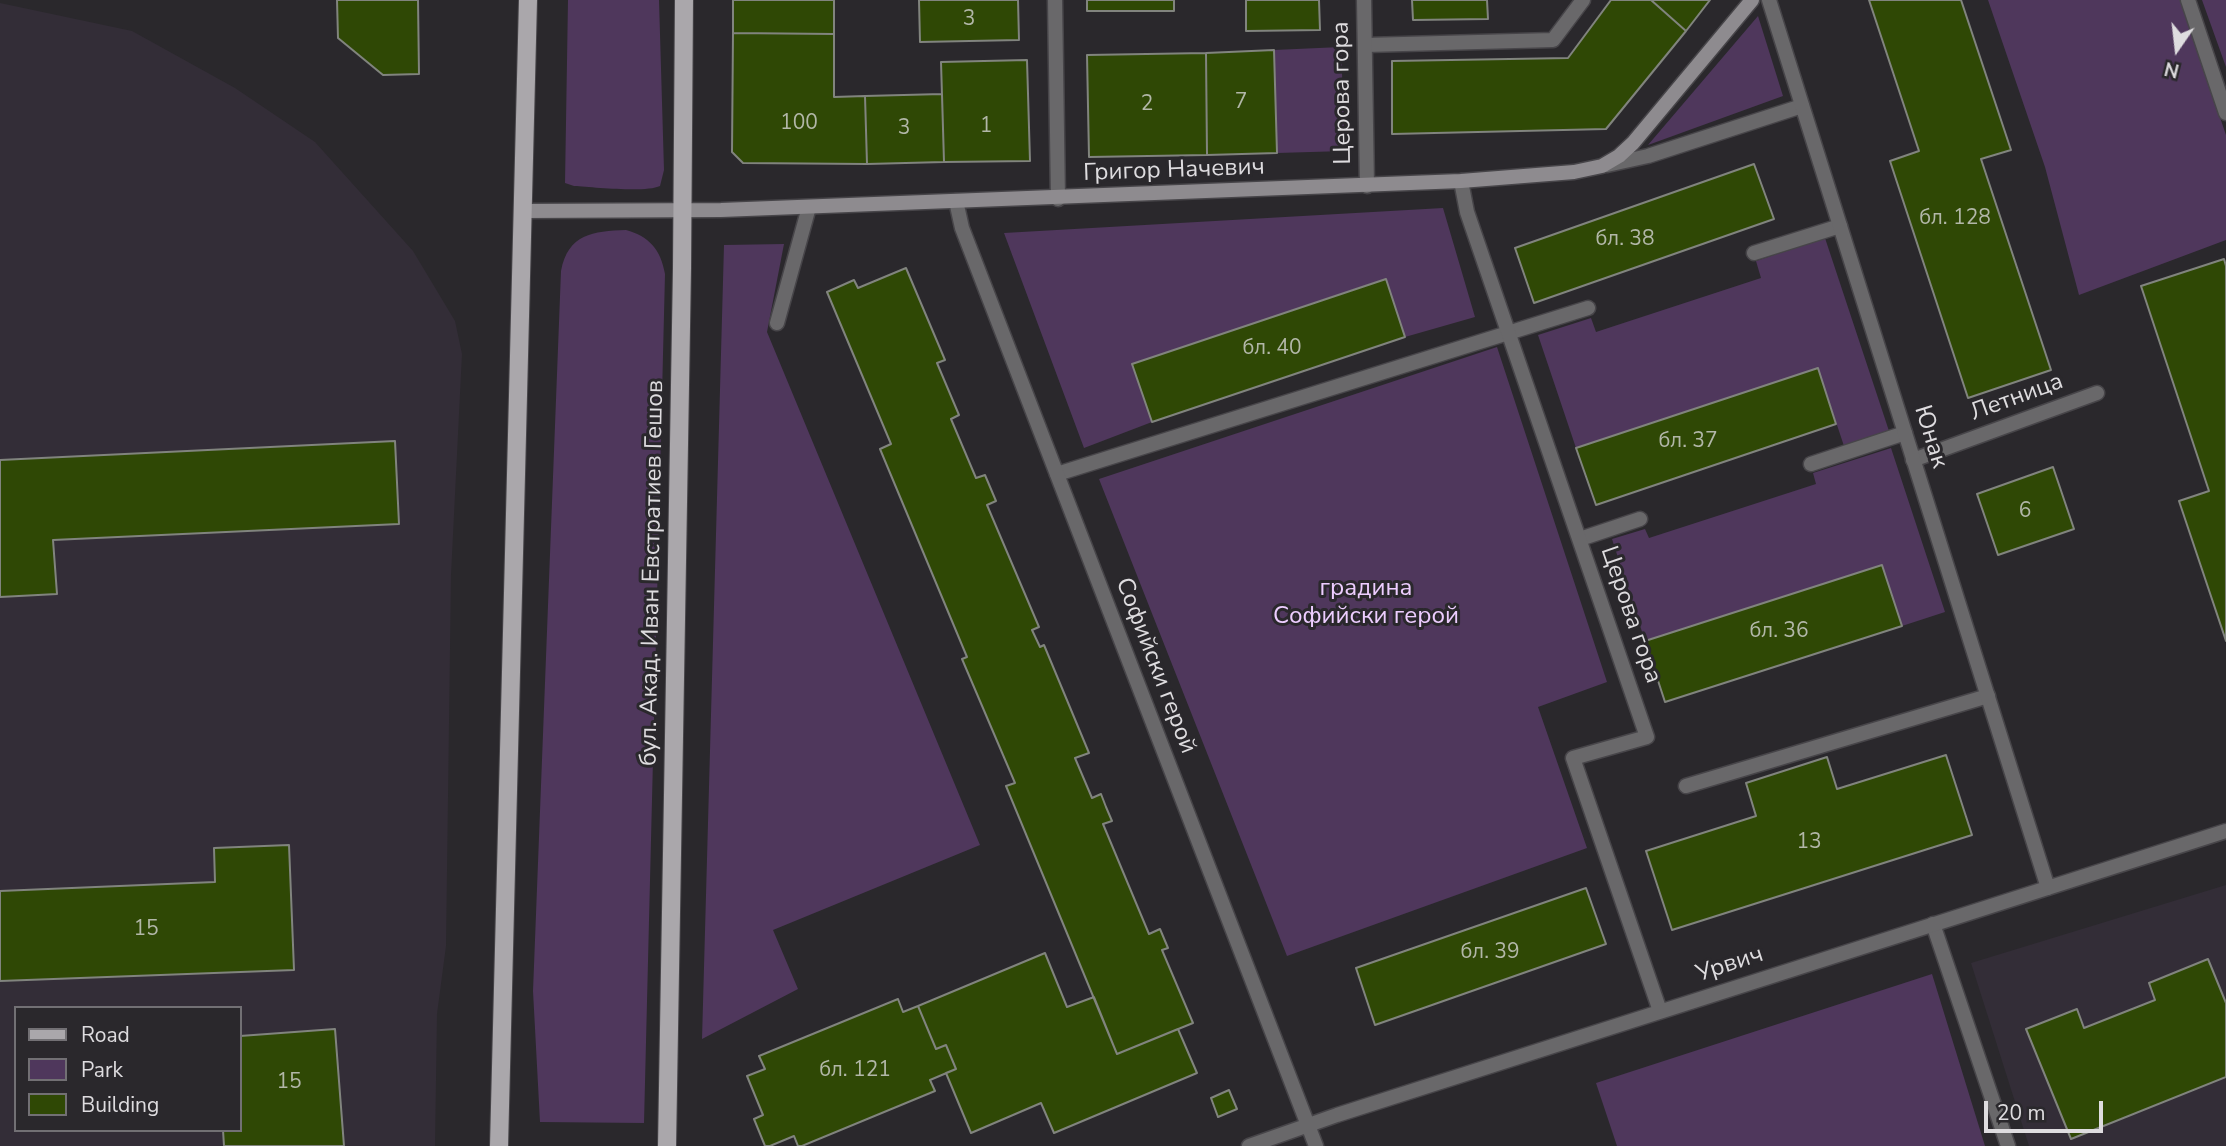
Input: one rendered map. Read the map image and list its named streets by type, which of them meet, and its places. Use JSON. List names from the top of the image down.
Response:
{
  "streets": {
    "main road": ["бул. Акад. Иван Евстратиев Гешов"],
    "street": [
      "Церова гора",
      "Григор Начевич",
      "Летница",
      "Юнак",
      "Софийски герой",
      "Урвич"
    ]
  },
  "crossings": [
    ["Церова гора", "Григор Начевич"],
    ["Церова гора", "Урвич"],
    ["Григор Начевич", "бул. Акад. Иван Евстратиев Гешов"],
    ["Григор Начевич", "Софийски герой"],
    ["Летница", "Юнак"],
    ["Юнак", "Урвич"],
    ["Софийски герой", "Урвич"]
  ],
  "parks": ["градина Софийски герой"],
  "house_numbers": [
    "3",
    "7",
    "2",
    "100",
    "1",
    "3",
    "бл. 128",
    "бл. 38",
    "бл. 40",
    "бл. 37",
    "6",
    "бл. 36",
    "13",
    "15",
    "бл. 39",
    "бл. 121",
    "15"
  ],
  "legend": ["Road", "Park", "Building"],
  "scale_bar": "20 m",
  "north": "bottom"
}
